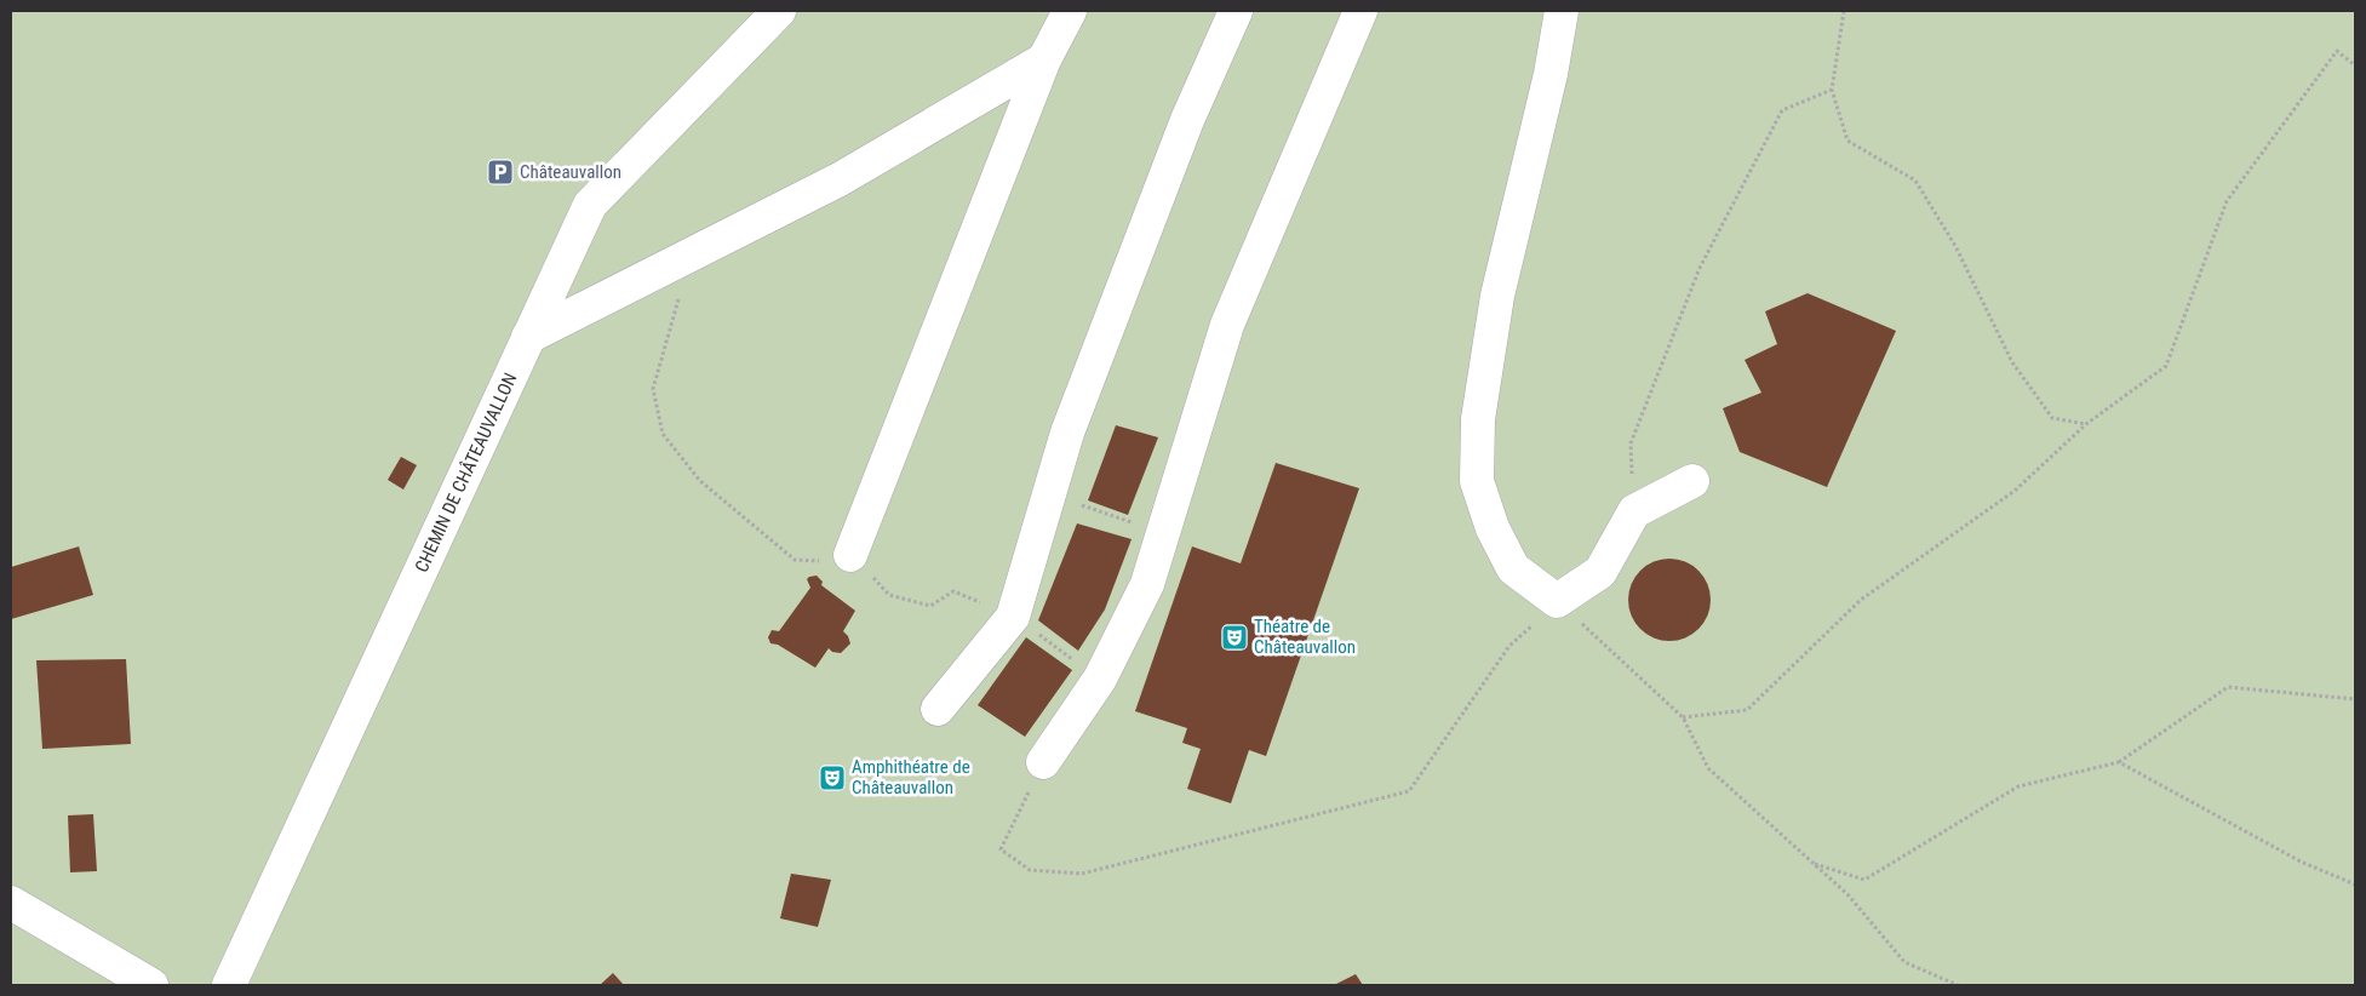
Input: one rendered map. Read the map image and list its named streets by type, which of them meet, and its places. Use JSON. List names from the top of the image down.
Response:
{
  "streets": {
    "street": ["CHEMIN DE CHÂTEAUVALLON"]
  },
  "places": {
    "parking": ["Châteauvallon"],
    "theatre": ["Théatre de Châteauvallon", "Amphithéatre de Châteauvallon"]
  }
}
